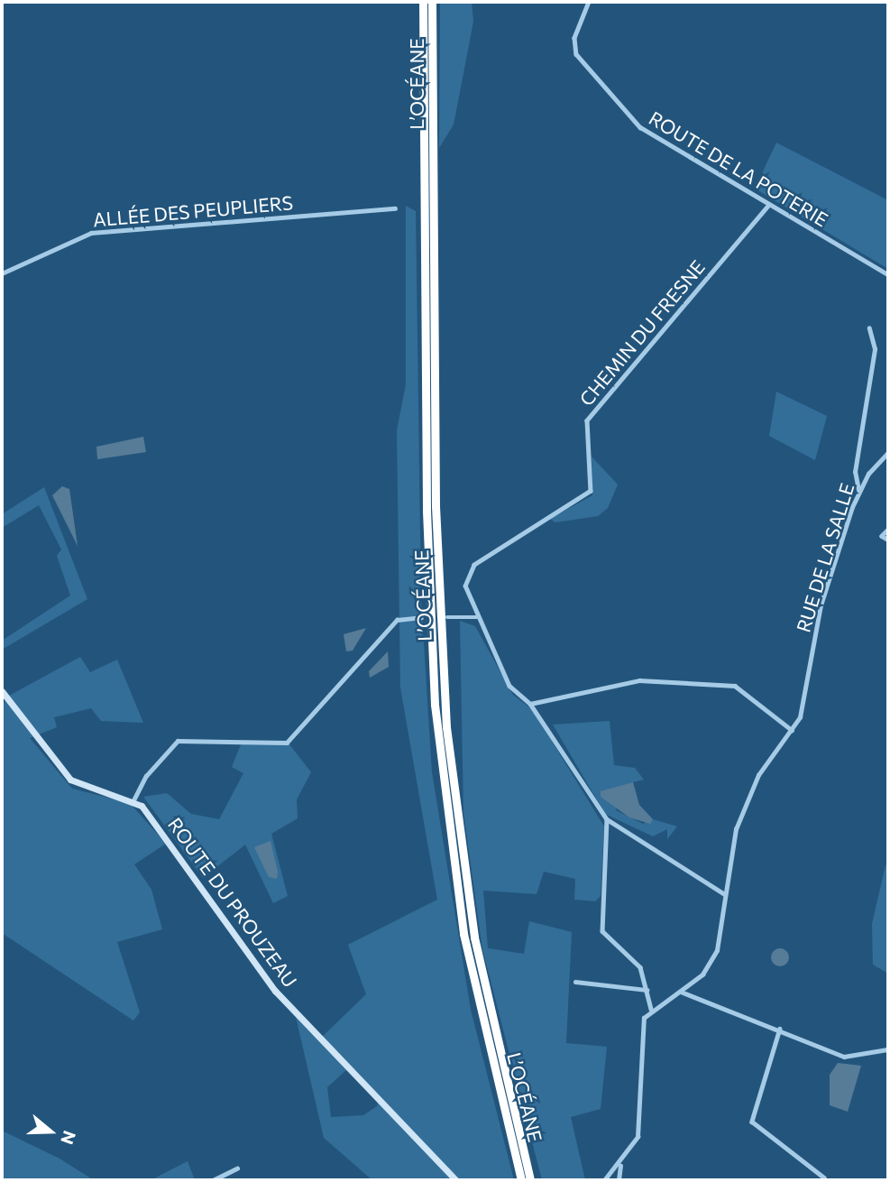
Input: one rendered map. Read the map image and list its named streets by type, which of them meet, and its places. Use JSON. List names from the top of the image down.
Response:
{
  "streets": {
    "highway": ["L’OCÉANE"],
    "street": [
      "ROUTE DE LA POTERIE",
      "ALLÉE DES PEUPLIERS",
      "CHEMIN DU FRESNE",
      "RUE DE LA SALLE",
      "ROUTE DU PROUZEAU"
    ]
  },
  "crossings": [
    ["ROUTE DE LA POTERIE", "CHEMIN DU FRESNE"]
  ],
  "north": "right"
}
